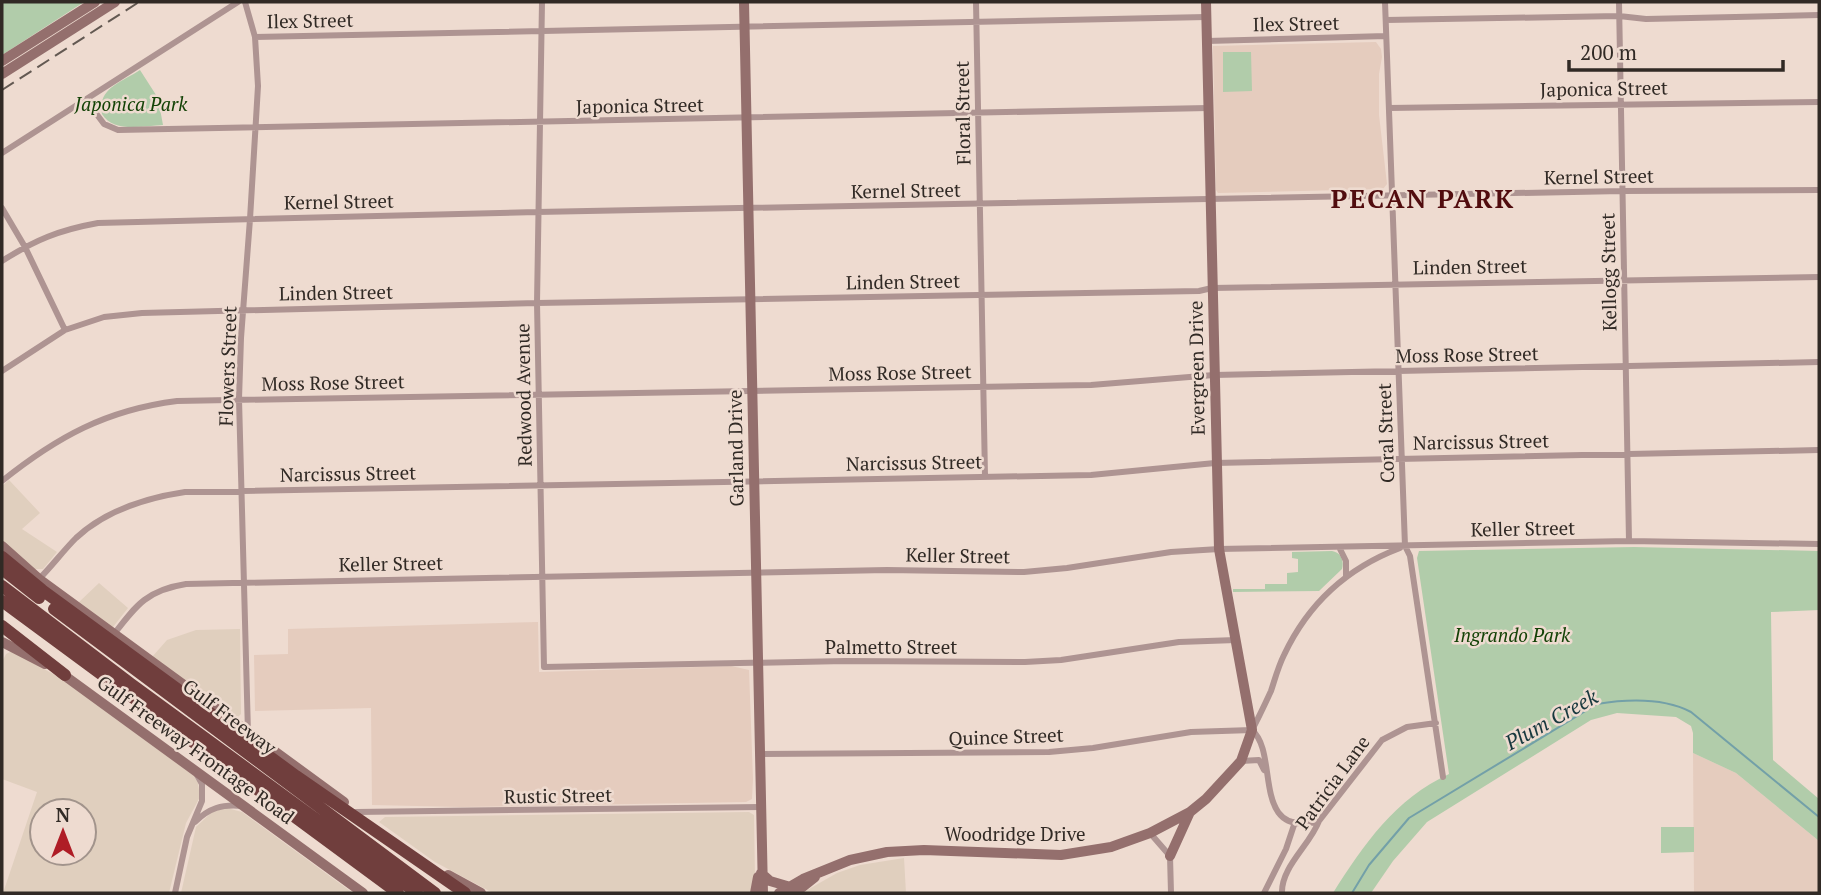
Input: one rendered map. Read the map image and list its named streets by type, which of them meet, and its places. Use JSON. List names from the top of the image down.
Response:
{
  "streets": {
    "highway": ["Gulf Freeway"],
    "main road": [
      "Evergreen Drive",
      "Garland Drive",
      "Gulf Freeway Frontage Road",
      "Woodridge Drive"
    ],
    "street": [
      "Ilex Street",
      "Japonica Street",
      "Floral Street",
      "Kernel Street",
      "Linden Street",
      "Kellogg Street",
      "Moss Rose Street",
      "Flowers Street",
      "Redwood Avenue",
      "Coral Street",
      "Narcissus Street",
      "Keller Street",
      "Palmetto Street",
      "Quince Street",
      "Patricia Lane",
      "Rustic Street"
    ]
  },
  "crossings": [
    ["Ilex Street", "Floral Street"],
    ["Ilex Street", "Flowers Street"],
    ["Ilex Street", "Evergreen Drive"],
    ["Ilex Street", "Redwood Avenue"],
    ["Ilex Street", "Coral Street"],
    ["Ilex Street", "Garland Drive"],
    ["Japonica Street", "Floral Street"],
    ["Japonica Street", "Kellogg Street"],
    ["Japonica Street", "Flowers Street"],
    ["Japonica Street", "Evergreen Drive"],
    ["Japonica Street", "Redwood Avenue"],
    ["Japonica Street", "Coral Street"],
    ["Japonica Street", "Garland Drive"],
    ["Floral Street", "Kernel Street"],
    ["Floral Street", "Linden Street"],
    ["Floral Street", "Moss Rose Street"],
    ["Floral Street", "Narcissus Street"],
    ["Kernel Street", "Kellogg Street"],
    ["Kernel Street", "Flowers Street"],
    ["Kernel Street", "Evergreen Drive"],
    ["Kernel Street", "Redwood Avenue"],
    ["Kernel Street", "Coral Street"],
    ["Kernel Street", "Garland Drive"],
    ["Linden Street", "Kellogg Street"],
    ["Linden Street", "Flowers Street"],
    ["Linden Street", "Evergreen Drive"],
    ["Linden Street", "Redwood Avenue"],
    ["Linden Street", "Coral Street"],
    ["Linden Street", "Garland Drive"],
    ["Kellogg Street", "Moss Rose Street"],
    ["Kellogg Street", "Narcissus Street"],
    ["Kellogg Street", "Keller Street"],
    ["Moss Rose Street", "Flowers Street"],
    ["Moss Rose Street", "Evergreen Drive"],
    ["Moss Rose Street", "Redwood Avenue"],
    ["Moss Rose Street", "Coral Street"],
    ["Moss Rose Street", "Garland Drive"],
    ["Flowers Street", "Narcissus Street"],
    ["Flowers Street", "Keller Street"],
    ["Evergreen Drive", "Narcissus Street"],
    ["Evergreen Drive", "Keller Street"],
    ["Evergreen Drive", "Palmetto Street"],
    ["Evergreen Drive", "Quince Street"],
    ["Evergreen Drive", "Woodridge Drive"],
    ["Redwood Avenue", "Narcissus Street"],
    ["Redwood Avenue", "Keller Street"],
    ["Redwood Avenue", "Palmetto Street"],
    ["Coral Street", "Narcissus Street"],
    ["Coral Street", "Keller Street"],
    ["Coral Street", "Patricia Lane"],
    ["Coral Street", "Woodridge Drive"],
    ["Narcissus Street", "Garland Drive"],
    ["Garland Drive", "Keller Street"],
    ["Garland Drive", "Palmetto Street"],
    ["Garland Drive", "Quince Street"],
    ["Garland Drive", "Rustic Street"],
    ["Keller Street", "Woodridge Drive"],
    ["Quince Street", "Woodridge Drive"]
  ],
  "districts": ["PECAN PARK"],
  "water": ["Plum Creek"],
  "parks": ["Japonica Park", "Ingrando Park"],
  "scale_bar": "200 m",
  "north": "top"
}
